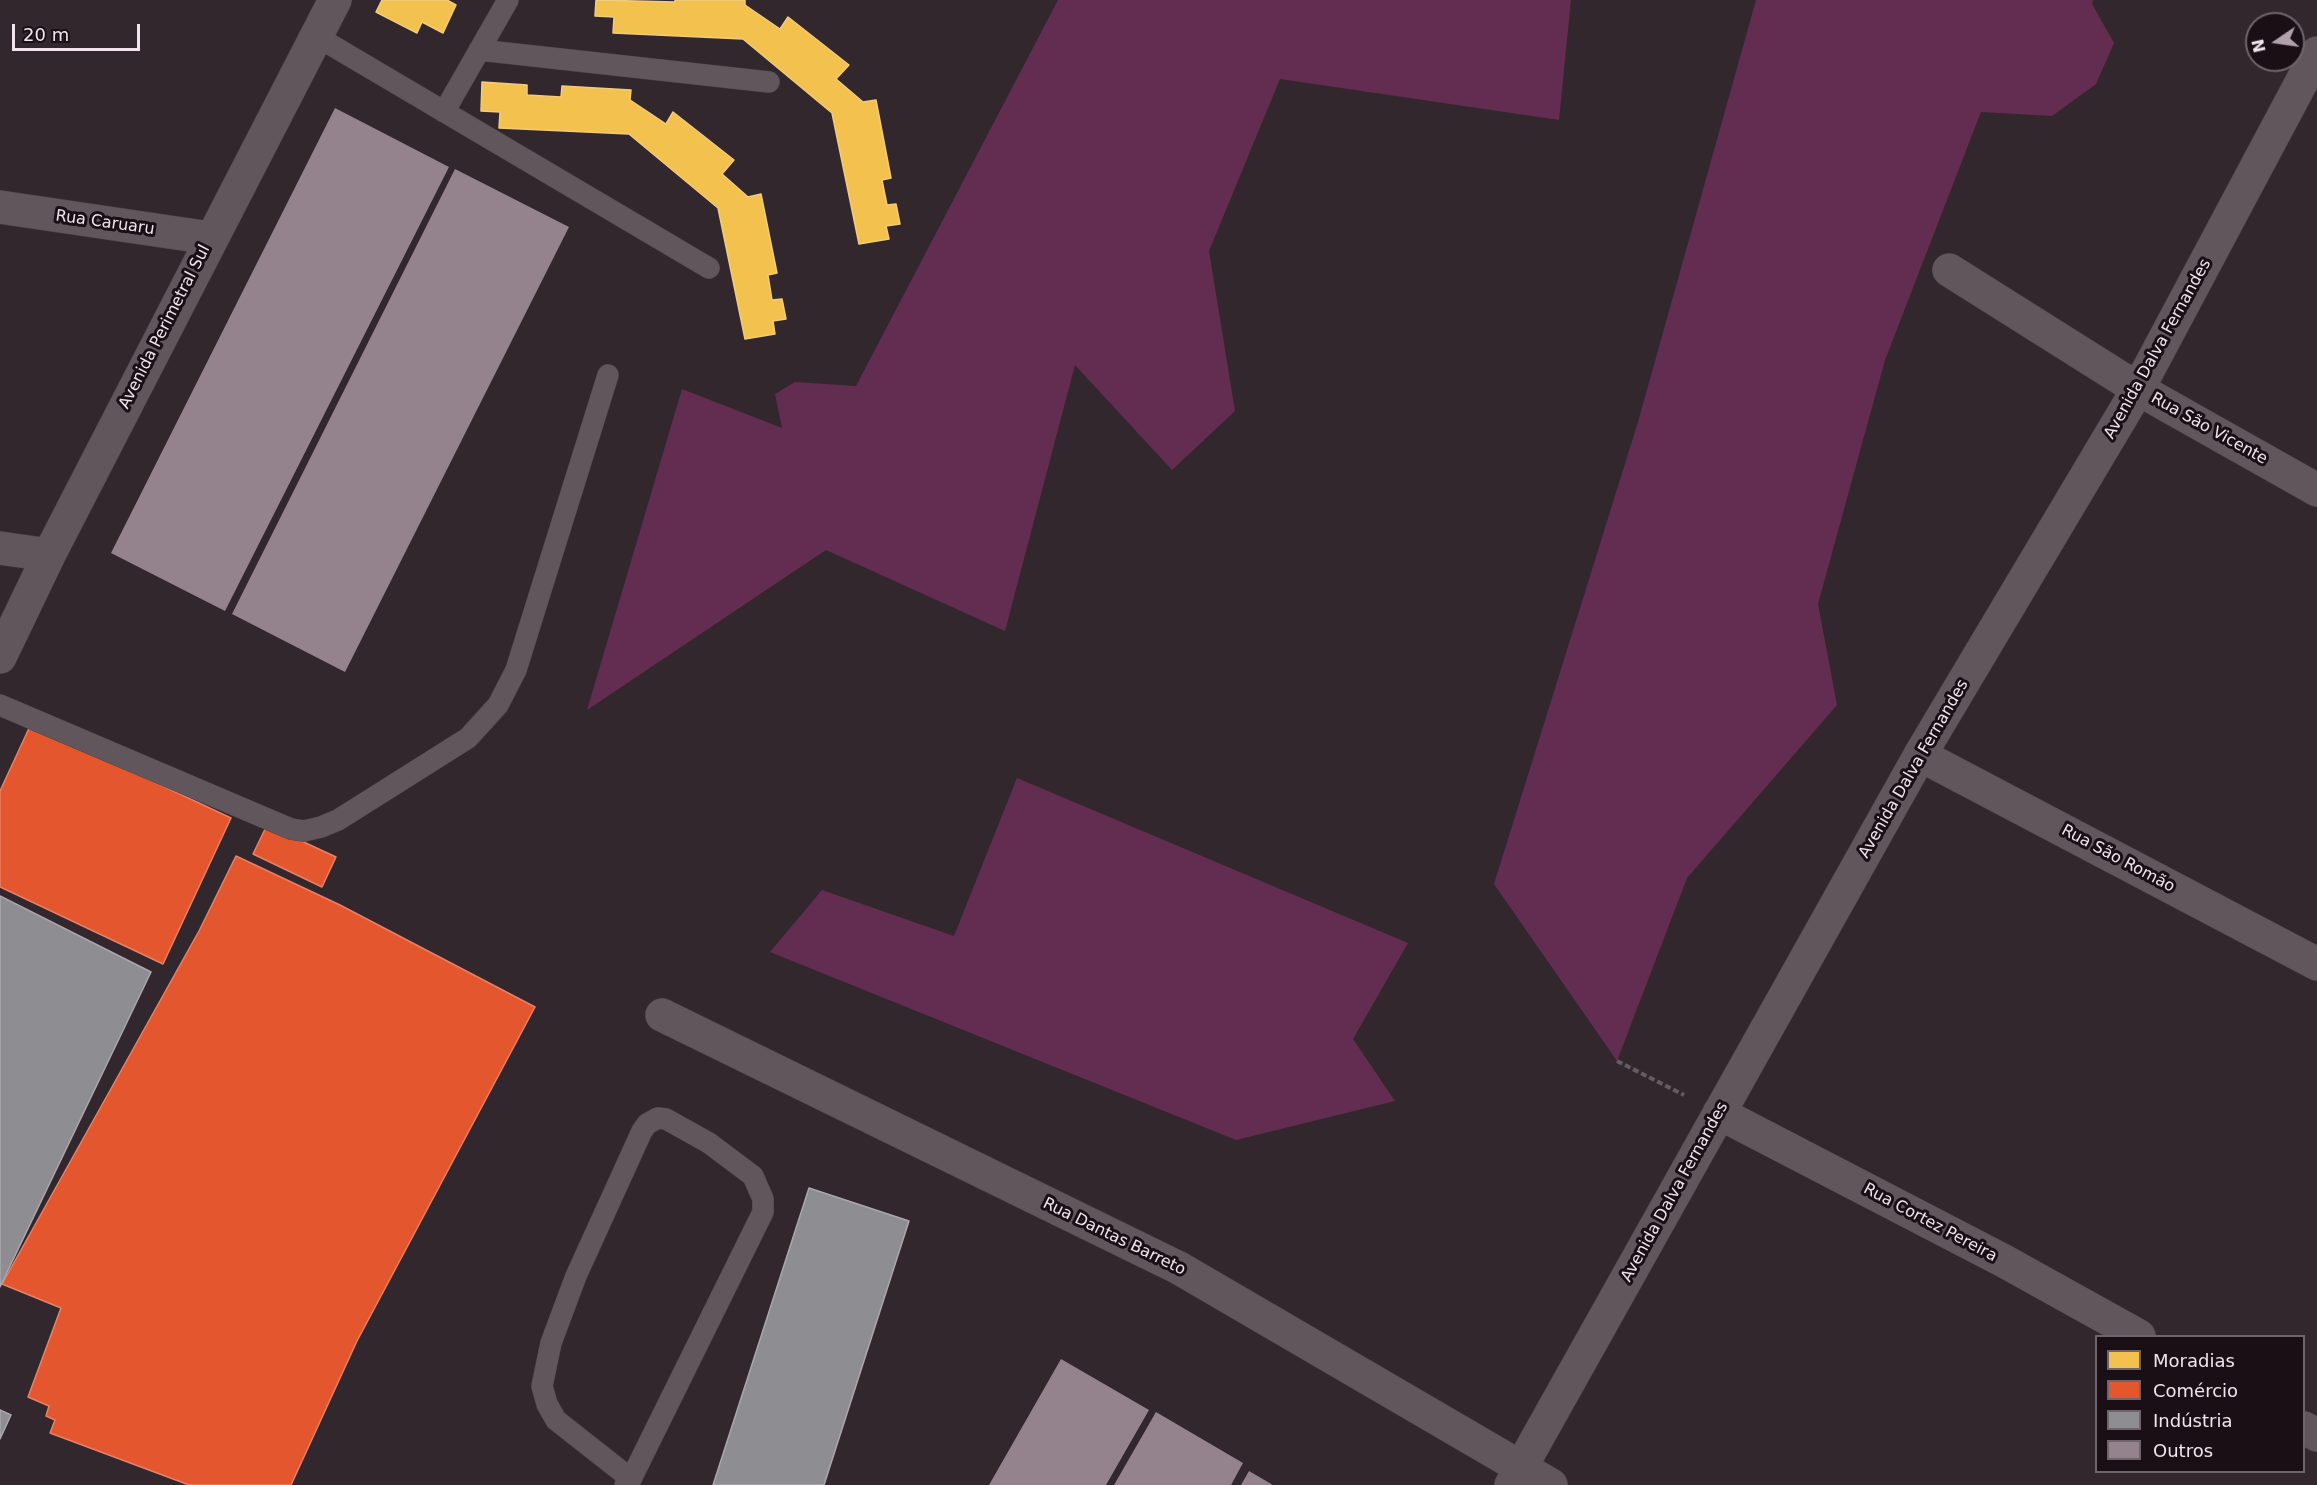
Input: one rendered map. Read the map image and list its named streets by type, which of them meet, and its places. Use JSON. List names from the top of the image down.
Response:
{
  "streets": {
    "street": [
      "Rua Caruaru",
      "Avenida Perimetral Sul",
      "Avenida Dalva Fernandes",
      "Rua São Vicente",
      "Rua São Romão",
      "Rua Cortez Pereira",
      "Rua Dantas Barreto"
    ]
  },
  "crossings": [
    ["Rua Caruaru", "Avenida Perimetral Sul"],
    ["Avenida Dalva Fernandes", "Rua São Vicente"],
    ["Avenida Dalva Fernandes", "Rua São Romão"],
    ["Avenida Dalva Fernandes", "Rua Cortez Pereira"],
    ["Avenida Dalva Fernandes", "Rua Dantas Barreto"]
  ],
  "legend": [
    "Moradias",
    "Comércio",
    "Indústria",
    "Outros"
  ],
  "scale_bar": "20 m",
  "north": "left"
}
